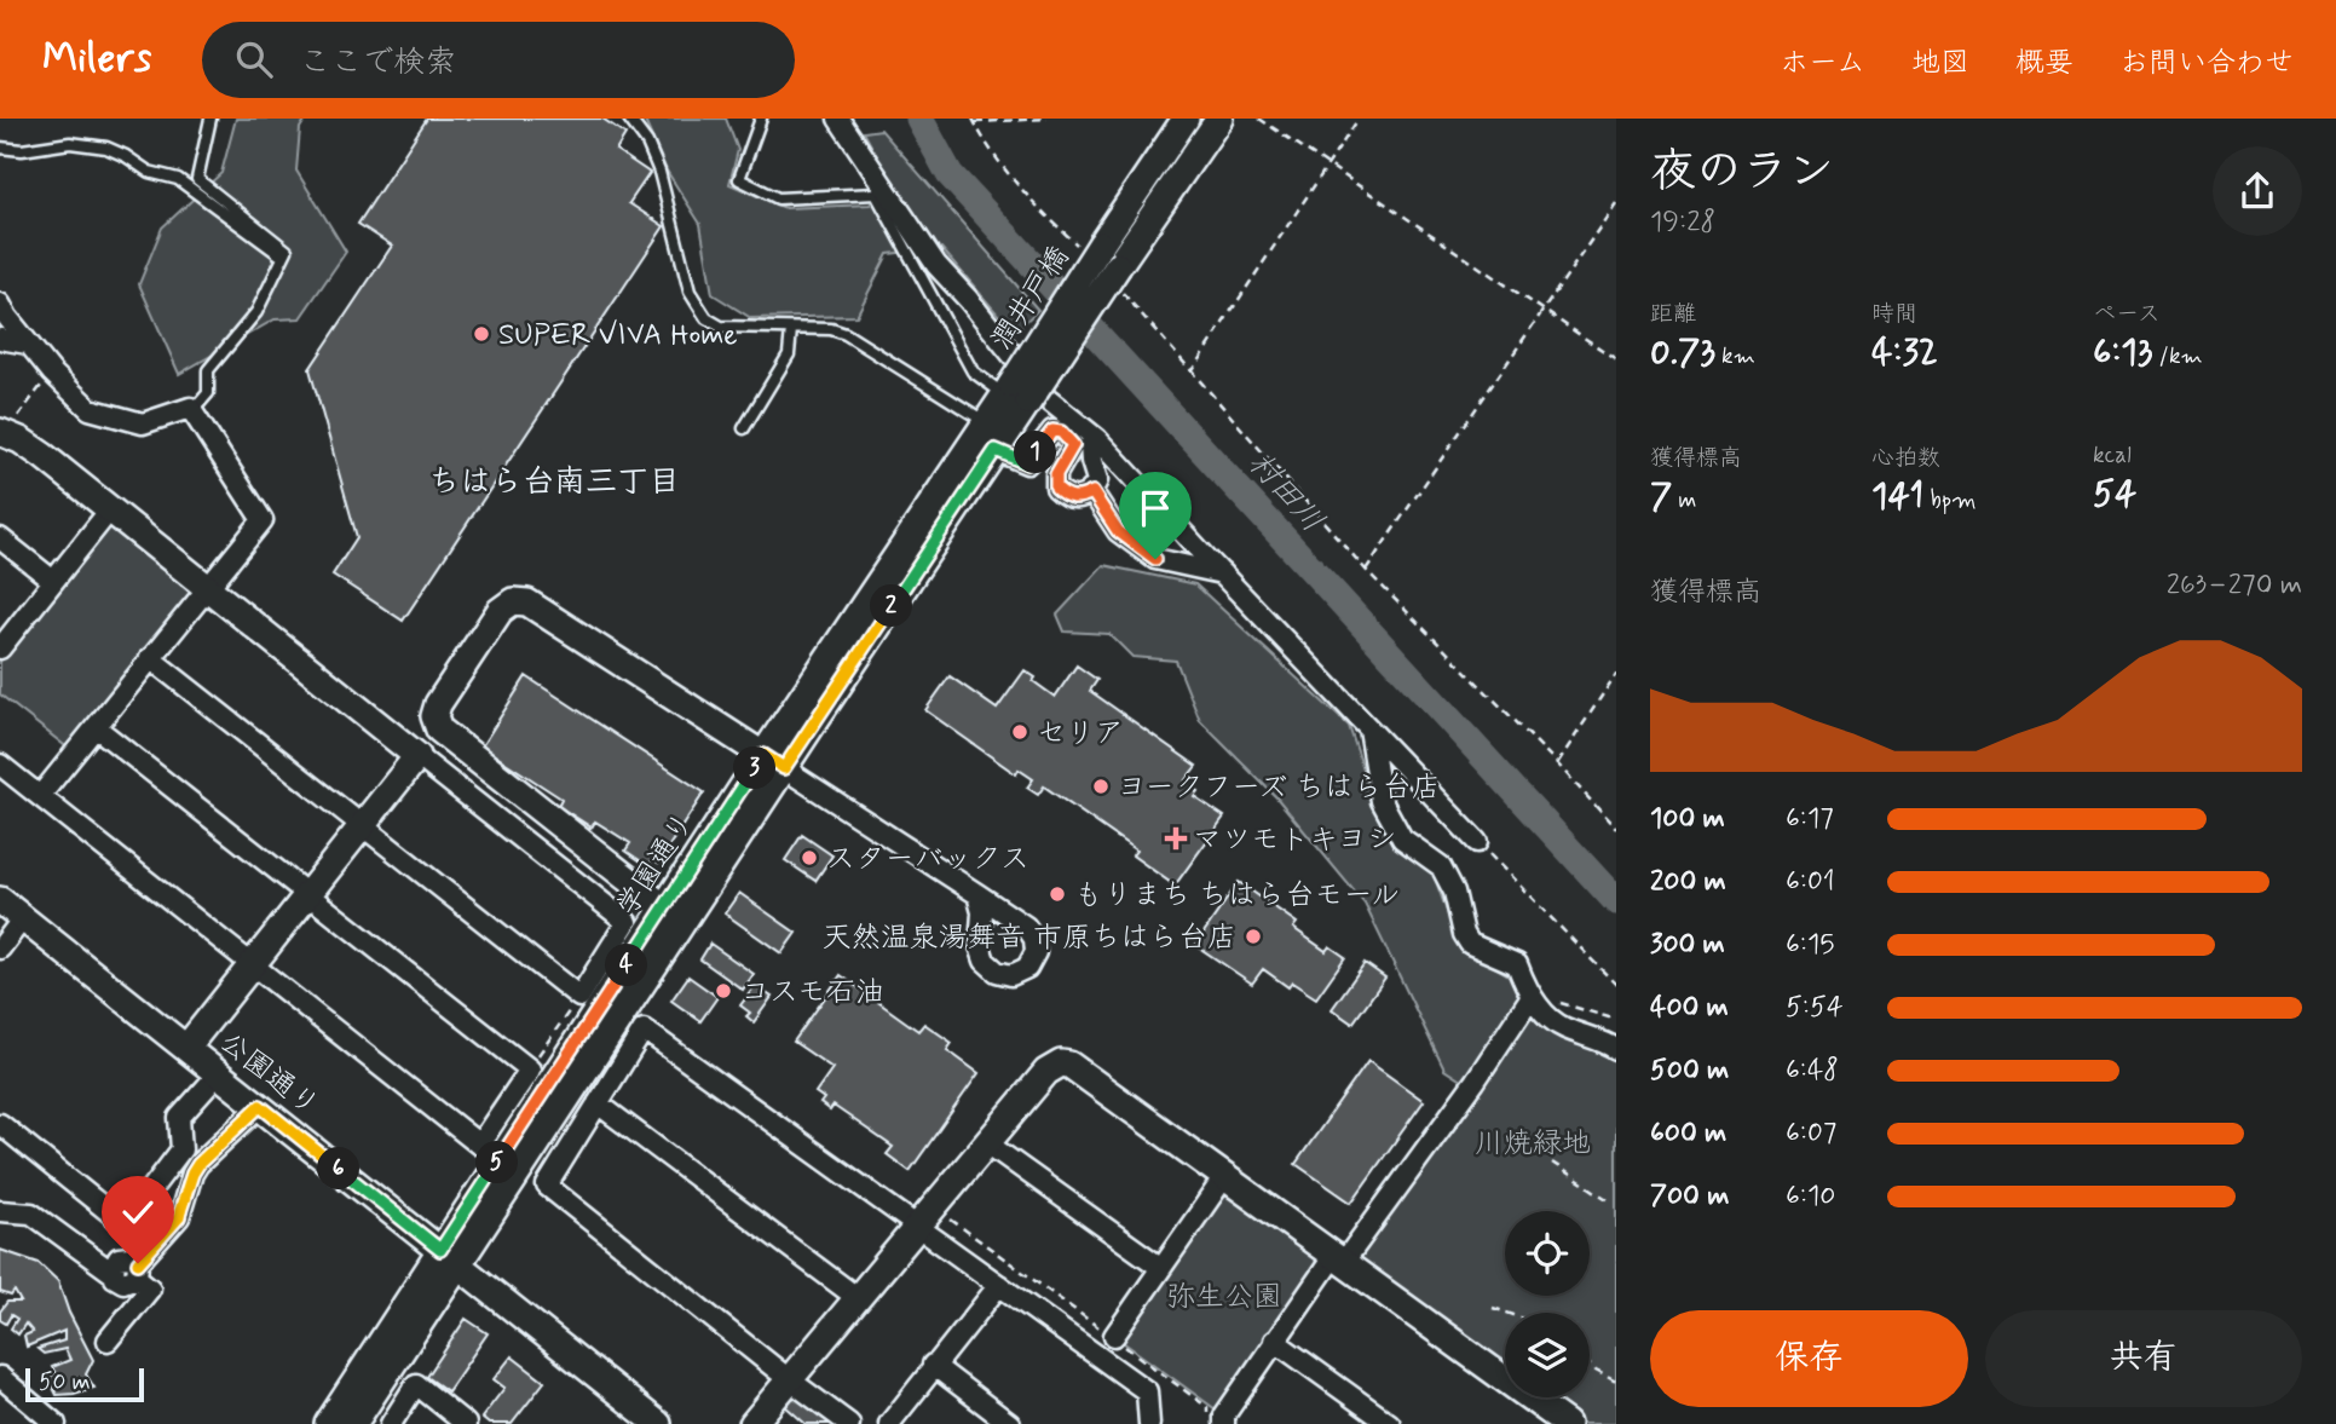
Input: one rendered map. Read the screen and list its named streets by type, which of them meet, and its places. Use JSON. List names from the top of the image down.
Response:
{
  "streets": {
    "street": ["潤井戸橋", "学園通り", "公園通り"]
  },
  "crossings": [
    ["潤井戸橋", "学園通り"],
    ["学園通り", "公園通り"]
  ],
  "districts": ["ちはら台南三丁目"],
  "water": ["村田川"],
  "parks": ["川焼緑地", "弥生公園"],
  "places": {
    "other": [
      "SUPER VIVA Home",
      "セリア",
      "ヨークフーズ ちはら台店",
      "スターバックス",
      "もりまち ちはら台モール",
      "天然温泉湯舞音 市原ちはら台店",
      "コスモ石油"
    ],
    "health": ["マツモトキヨシ"]
  },
  "scale_bar": "50 m",
  "page": {
    "header": "Milers",
    "search": "ここで検索",
    "nav": [
      "ホーム",
      "地図",
      "概要",
      "お問い合わせ"
    ],
    "heading": ["夜のラン", "19:28"],
    "stats": [
      ["距離", "0.73 km"],
      ["時間", "4:32"],
      ["ペース", "6:13 /km"],
      ["獲得標高", "7 m"],
      ["心拍数", "141 bpm"],
      ["kcal", "54"]
    ],
    "pins": [
      "1",
      "2",
      "3",
      "4",
      "5",
      "6"
    ],
    "chart": ["獲得標高", "263–270 m"],
    "list": [
      {
        "name": "100 m",
        "note": "6:17"
      },
      {
        "name": "200 m",
        "note": "6:01"
      },
      {
        "name": "300 m",
        "note": "6:15"
      },
      {
        "name": "400 m",
        "note": "5:54"
      },
      {
        "name": "500 m",
        "note": "6:48"
      },
      {
        "name": "600 m",
        "note": "6:07"
      },
      {
        "name": "700 m",
        "note": "6:10"
      }
    ],
    "buttons": ["保存", "共有"],
    "scale": "50 m"
  }
}
